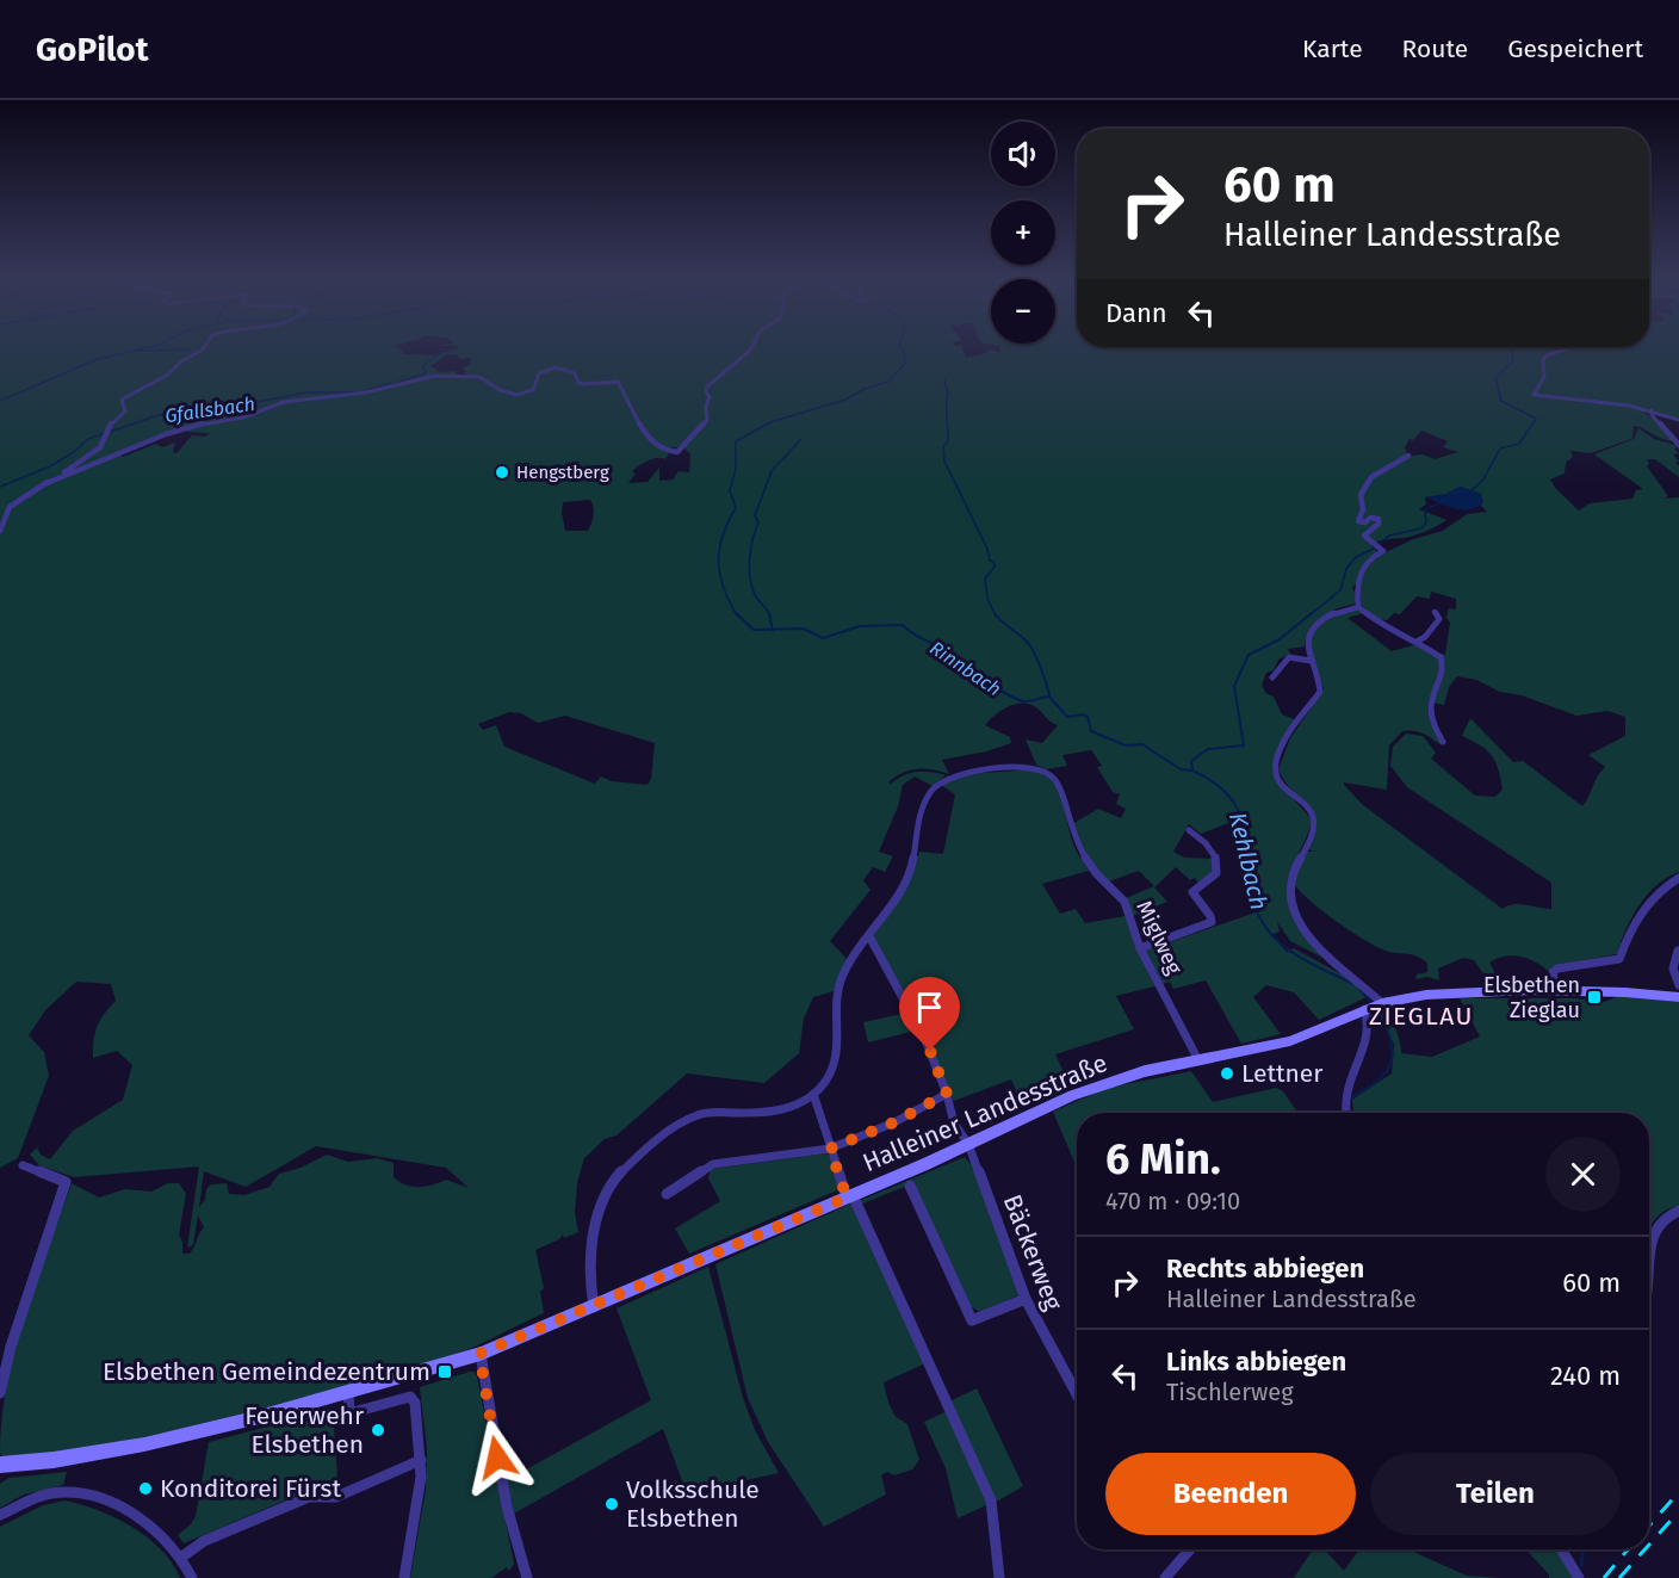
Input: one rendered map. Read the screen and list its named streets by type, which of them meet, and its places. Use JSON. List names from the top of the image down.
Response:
{
  "streets": {
    "main road": ["Halleiner Landesstraße"],
    "street": ["Miglweg", "Bäckerweg"]
  },
  "crossings": [
    ["Miglweg", "Halleiner Landesstraße"],
    ["Miglweg", "Bäckerweg"],
    ["Halleiner Landesstraße", "Bäckerweg"]
  ],
  "districts": ["ZIEGLAU"],
  "water": ["Gfallsbach", "Rinnbach", "Kehlbach"],
  "places": {
    "other": [
      "Hengstberg",
      "Lettner",
      "Feuerwehr Elsbethen",
      "Konditorei Fürst",
      "Volksschule Elsbethen"
    ],
    "transit": ["Elsbethen Zieglau", "Elsbethen Gemeindezentrum"]
  },
  "page": {
    "header": "GoPilot",
    "nav": ["Karte", "Route", "Gespeichert"],
    "map_buttons": ["+", "−"],
    "turn": ["60 m", "Halleiner Landesstraße"],
    "then": "Dann",
    "heading": ["6 Min.", "470 m · 09:10"],
    "list": [
      {
        "name": "Rechts abbiegen",
        "note": "Halleiner Landesstraße",
        "value": "60 m"
      },
      {
        "name": "Links abbiegen",
        "note": "Tischlerweg",
        "value": "240 m"
      }
    ],
    "buttons": ["Beenden", "Teilen"]
  }
}
